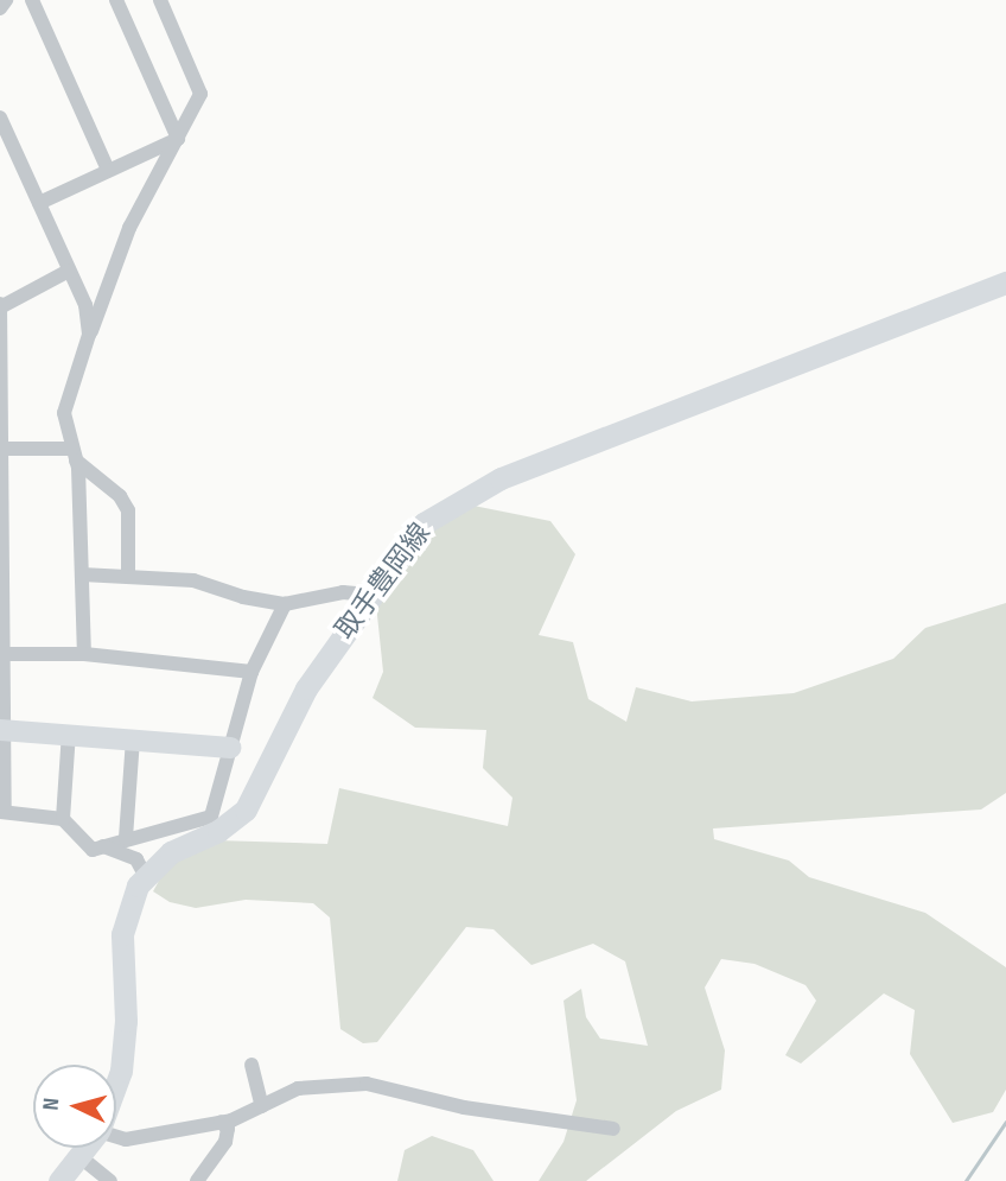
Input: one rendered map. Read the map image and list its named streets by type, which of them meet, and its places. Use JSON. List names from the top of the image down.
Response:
{
  "streets": {
    "main road": ["取手豊岡線"]
  },
  "north": "left"
}
